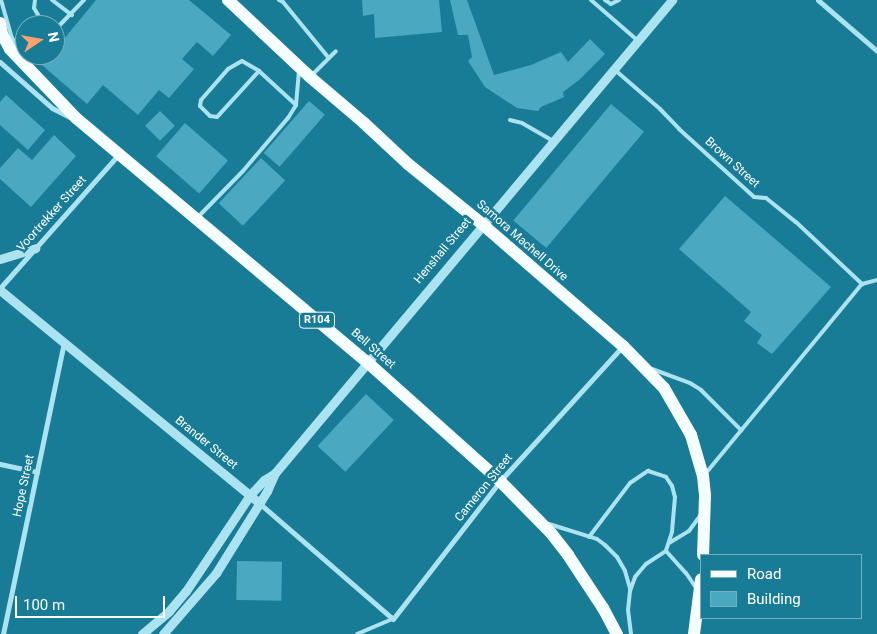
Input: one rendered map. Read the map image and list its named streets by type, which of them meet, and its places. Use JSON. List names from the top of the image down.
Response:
{
  "streets": {
    "main road": ["Samora Machell Drive", "R104", "Bell Street"],
    "street": [
      "Voortrekker Street",
      "Henshall Street",
      "Brander Street",
      "Hope Street",
      "Cameron Street"
    ],
    "lane": ["Brown Street"]
  },
  "crossings": [
    ["Brown Street", "Henshall Street"],
    ["Voortrekker Street", "Bell Street"],
    ["Voortrekker Street", "Brander Street"],
    ["Samora Machell Drive", "Henshall Street"],
    ["Samora Machell Drive", "Cameron Street"],
    ["Henshall Street", "Bell Street"],
    ["Henshall Street", "Brander Street"],
    ["Bell Street", "Cameron Street"],
    ["Brander Street", "Hope Street"],
    ["Brander Street", "Cameron Street"]
  ],
  "legend": ["Road", "Building"],
  "scale_bar": "100 m",
  "north": "right"
}
